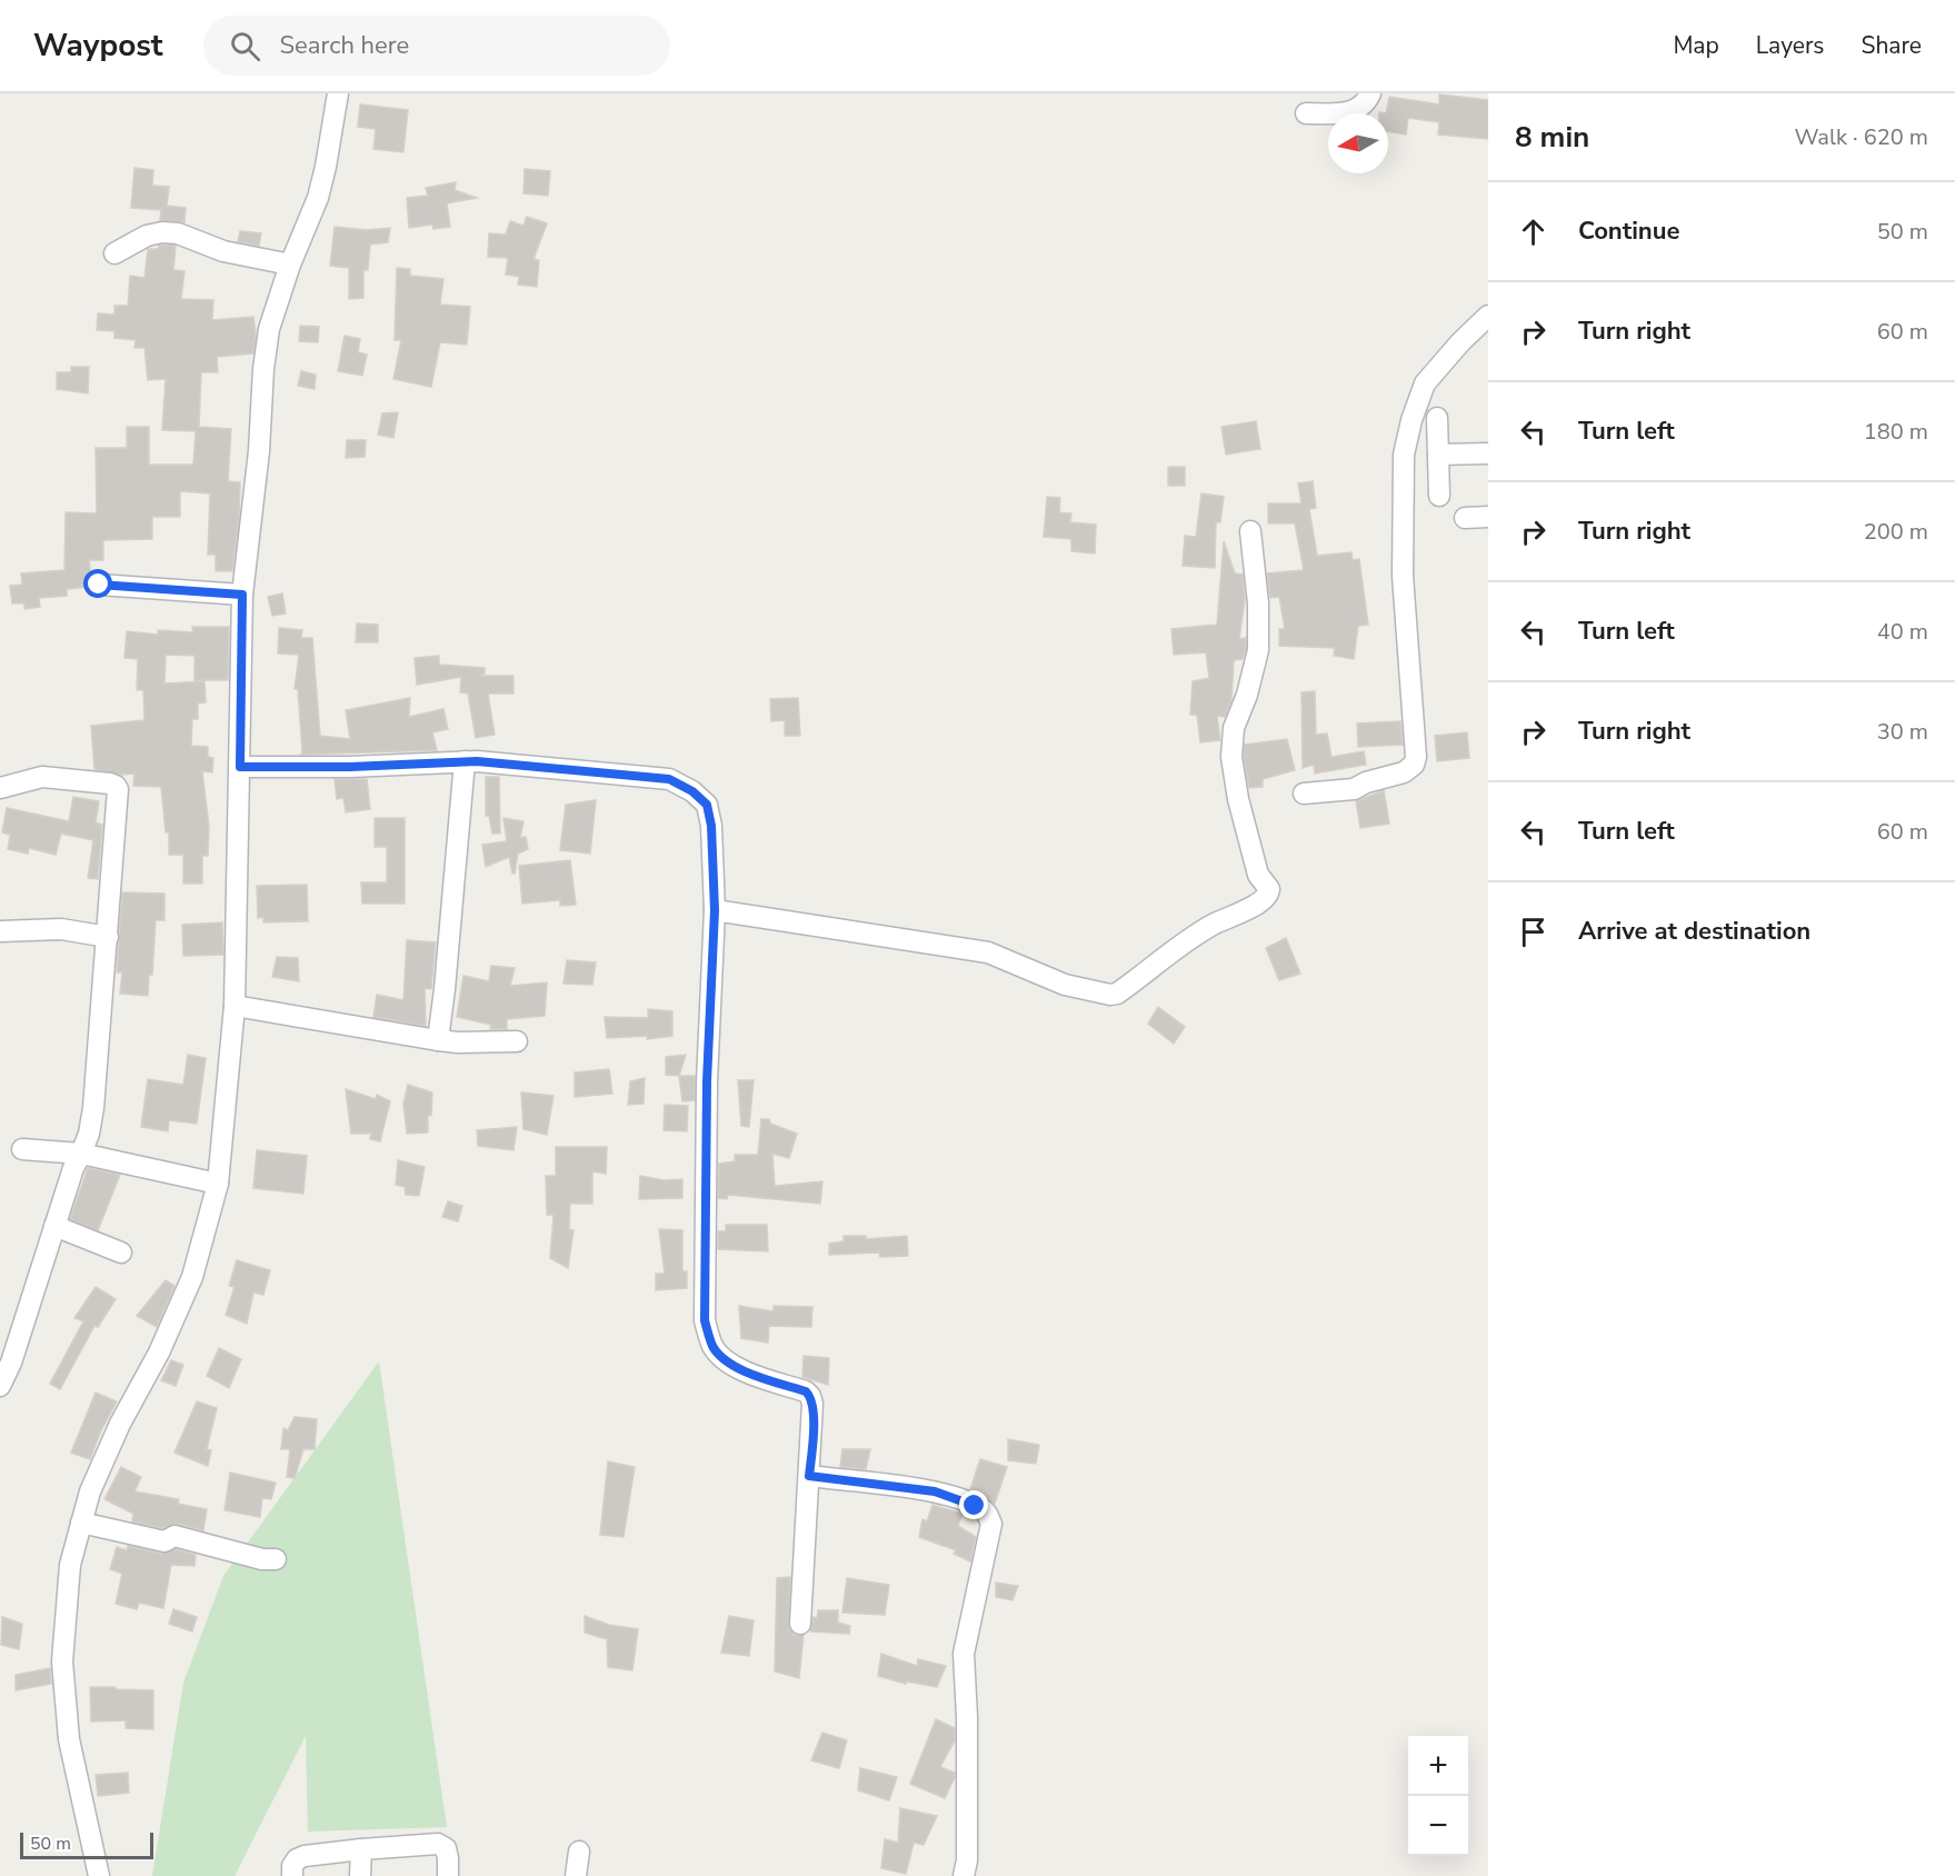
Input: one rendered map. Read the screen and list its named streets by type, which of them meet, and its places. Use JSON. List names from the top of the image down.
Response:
{
  "scale_bar": "50 m",
  "north": "left",
  "page": {
    "header": "Waypost",
    "search": "Search here",
    "nav": ["Map", "Layers", "Share"],
    "heading": ["8 min", "Walk · 620 m"],
    "list": [
      ["Continue", "50 m"],
      ["Turn right", "60 m"],
      ["Turn left", "180 m"],
      ["Turn right", "200 m"],
      ["Turn left", "40 m"],
      ["Turn right", "30 m"],
      ["Turn left", "60 m"],
      "Arrive at destination"
    ],
    "map_buttons": ["+", "−"],
    "scale": "50 m"
  }
}
